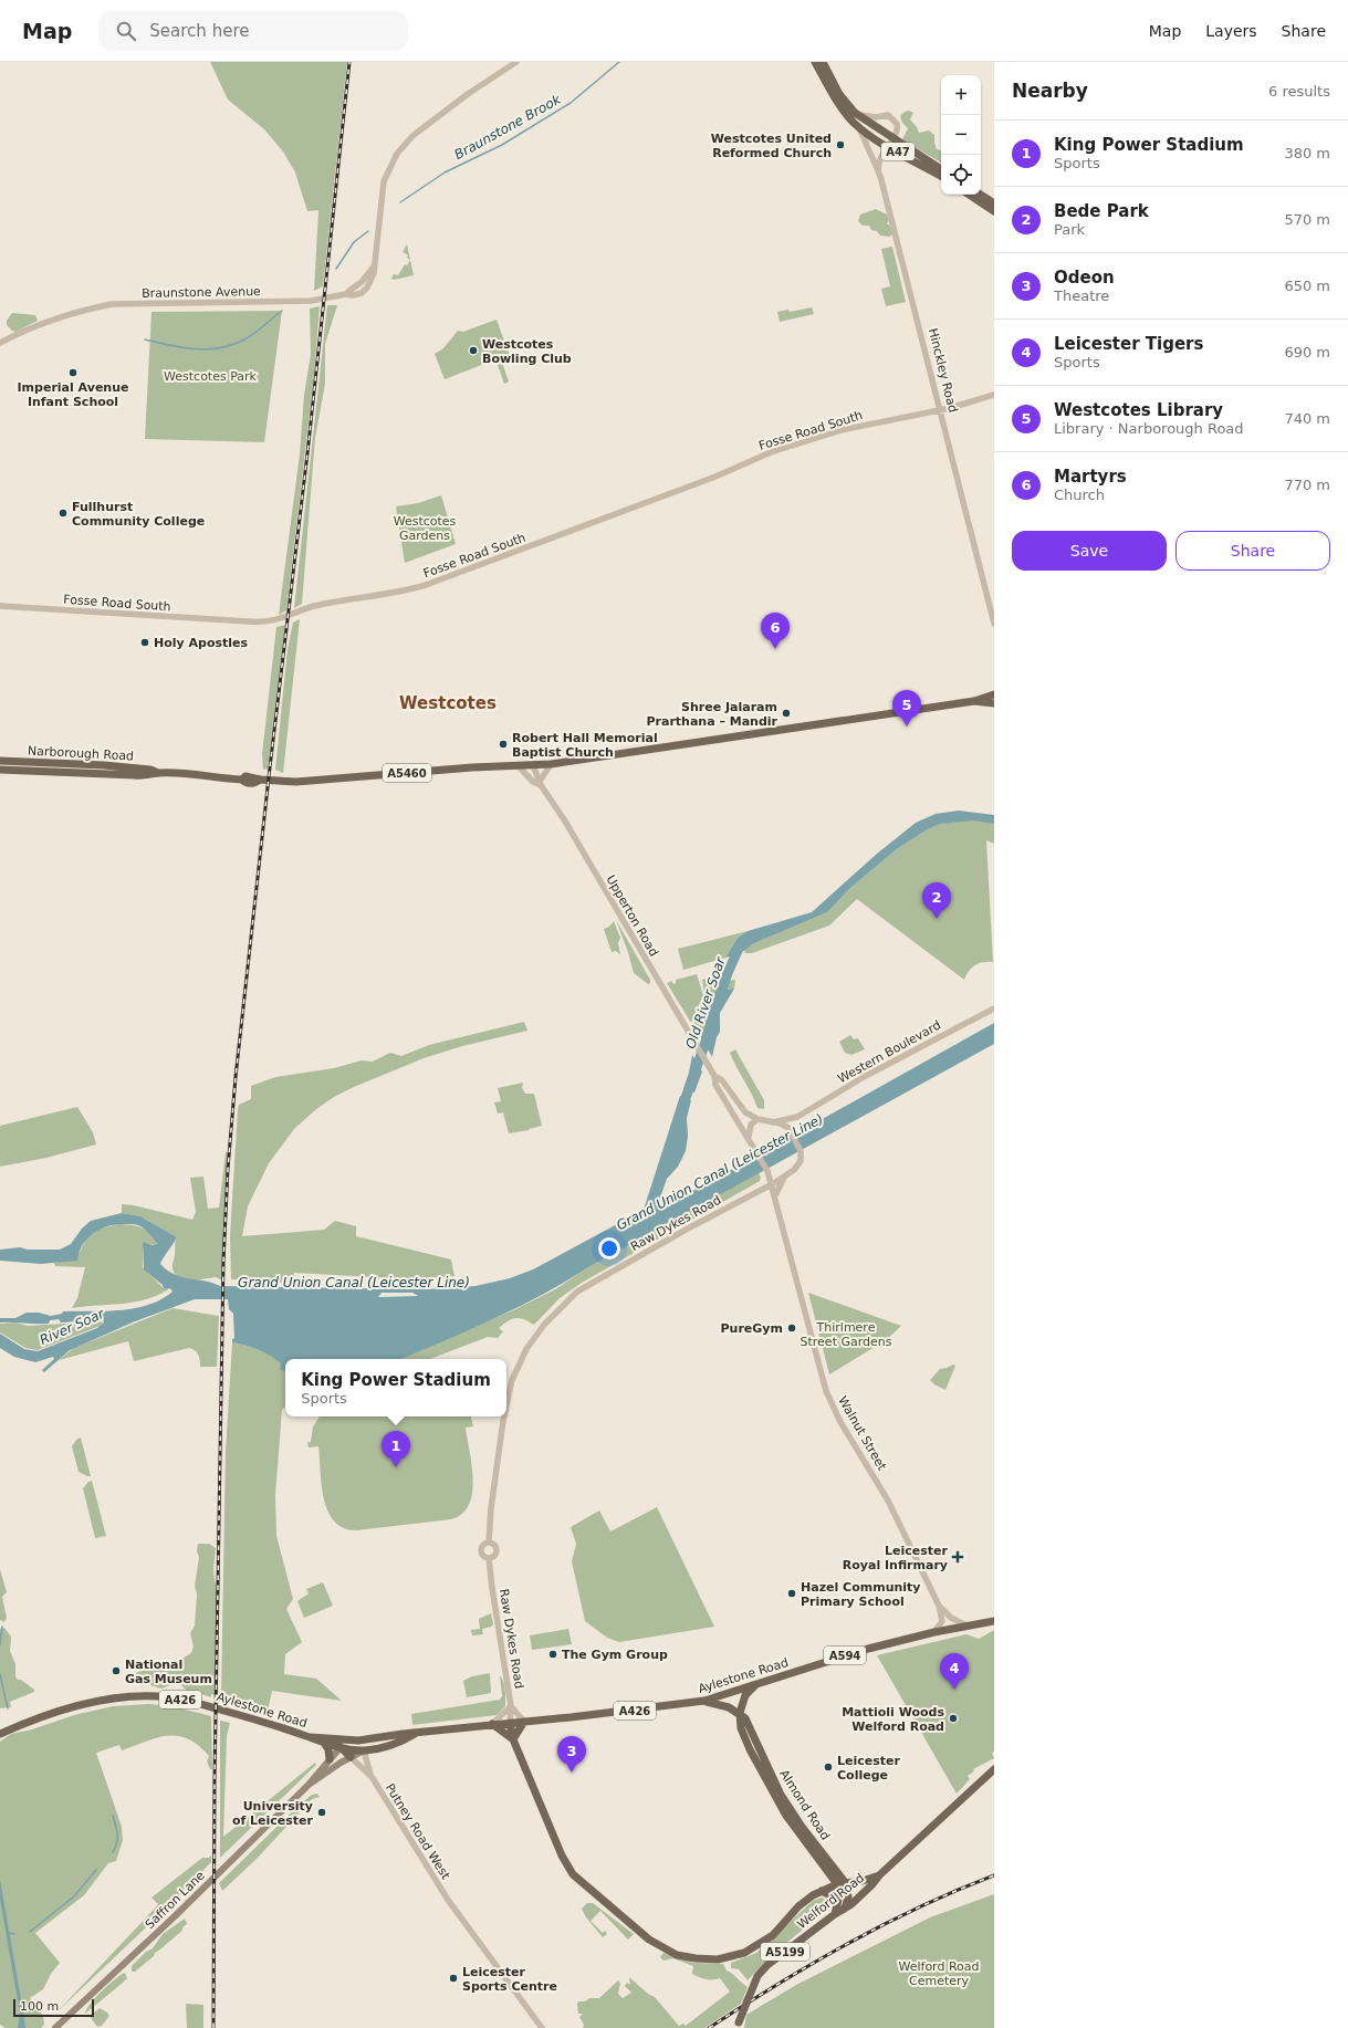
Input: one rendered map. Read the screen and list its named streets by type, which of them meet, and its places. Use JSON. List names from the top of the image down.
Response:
{
  "streets": {
    "main road": [
      "A47",
      "Hinckley Road",
      "Narborough Road",
      "A5460",
      "A594",
      "Aylestone Road",
      "A426",
      "Almond Road",
      "Saffron Lane",
      "Welford Road",
      "A5199"
    ],
    "street": [
      "Braunstone Avenue",
      "Fosse Road South",
      "Upperton Road",
      "Western Boulevard",
      "Raw Dykes Road",
      "Walnut Street",
      "Putney Road West"
    ]
  },
  "crossings": [
    ["A47", "Hinckley Road"],
    ["Hinckley Road", "Fosse Road South"],
    ["Narborough Road", "Upperton Road"],
    ["Upperton Road", "Western Boulevard"],
    ["Upperton Road", "Raw Dykes Road"],
    ["Upperton Road", "Walnut Street"],
    ["Raw Dykes Road", "Walnut Street"],
    ["Raw Dykes Road", "Aylestone Road"],
    ["Raw Dykes Road", "Welford Road"],
    ["Walnut Street", "Aylestone Road"],
    ["Aylestone Road", "Putney Road West"],
    ["Aylestone Road", "Saffron Lane"],
    ["Aylestone Road", "Welford Road"],
    ["Almond Road", "Welford Road"],
    ["Putney Road West", "Saffron Lane"]
  ],
  "districts": ["Westcotes"],
  "water": [
    "Braunstone Brook",
    "Old River Soar",
    "Grand Union Canal (Leicester Line)",
    "River Soar"
  ],
  "parks": [
    "Westcotes Park",
    "Westcotes Gardens",
    "Thirlmere Street Gardens",
    "Welford Road Cemetery"
  ],
  "places": {
    "other": [
      "Westcotes United Reformed Church",
      "Westcotes Bowling Club",
      "Imperial Avenue Infant School",
      "Fullhurst Community College",
      "Holy Apostles",
      "Shree Jalaram Prarthana – Mandir",
      "Robert Hall Memorial Baptist Church",
      "PureGym",
      "Hazel Community Primary School",
      "The Gym Group",
      "National Gas Museum",
      "Mattioli Woods Welford Road",
      "Leicester College",
      "University of Leicester",
      "Leicester Sports Centre"
    ],
    "health": ["Leicester Royal Infirmary"]
  },
  "scale_bar": "100 m",
  "page": {
    "header": "Map",
    "search": "Search here",
    "nav": ["Map", "Layers", "Share"],
    "heading": ["Nearby", "6 results"],
    "map_buttons": ["+", "−"],
    "list": [
      {
        "mark": "1",
        "name": "King Power Stadium",
        "note": "Sports",
        "value": "380 m"
      },
      {
        "mark": "2",
        "name": "Bede Park",
        "note": "Park",
        "value": "570 m"
      },
      {
        "mark": "3",
        "name": "Odeon",
        "note": "Theatre",
        "value": "650 m"
      },
      {
        "mark": "4",
        "name": "Leicester Tigers",
        "note": "Sports",
        "value": "690 m"
      },
      {
        "mark": "5",
        "name": "Westcotes Library",
        "note": "Library · Narborough Road",
        "value": "740 m"
      },
      {
        "mark": "6",
        "name": "Martyrs",
        "note": "Church",
        "value": "770 m"
      }
    ],
    "buttons": ["Save", "Share"],
    "pins": [
      "6",
      "5",
      "2",
      "1",
      "4",
      "3"
    ],
    "popup": ["King Power Stadium", "Sports"],
    "scale": "100 m"
  }
}
